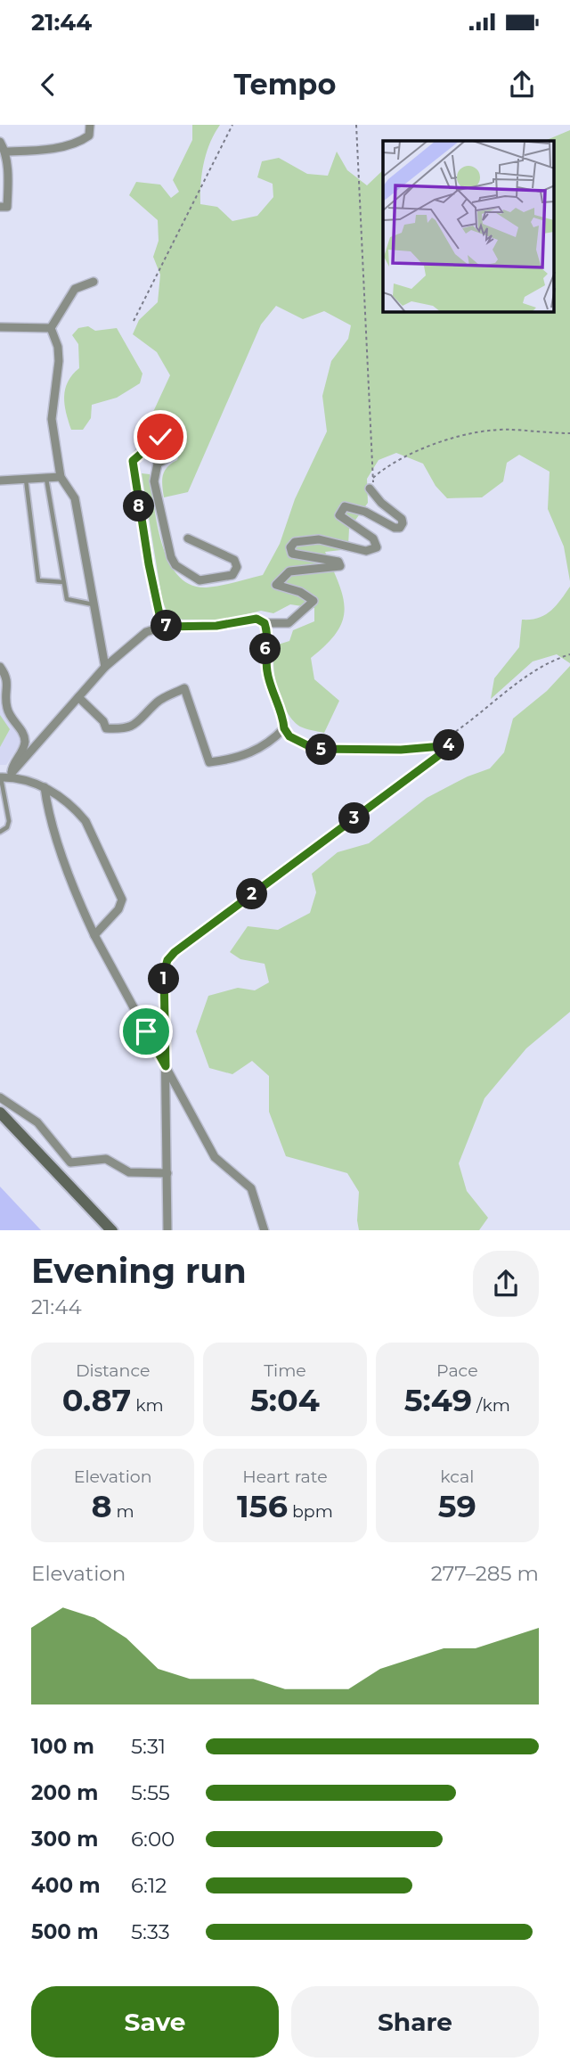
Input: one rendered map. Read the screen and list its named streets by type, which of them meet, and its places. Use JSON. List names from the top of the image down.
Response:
{
  "page": {
    "status": "21:44",
    "header": "Tempo",
    "pins": [
      "8",
      "7",
      "6",
      "4",
      "5",
      "3",
      "2",
      "1"
    ],
    "heading": ["Evening run", "21:44"],
    "stats": [
      ["Distance", "0.87 km"],
      ["Time", "5:04"],
      ["Pace", "5:49 /km"],
      ["Elevation", "8 m"],
      ["Heart rate", "156 bpm"],
      ["kcal", "59"]
    ],
    "chart": ["Elevation", "277–285 m"],
    "list": [
      {
        "name": "100 m",
        "note": "5:31"
      },
      {
        "name": "200 m",
        "note": "5:55"
      },
      {
        "name": "300 m",
        "note": "6:00"
      },
      {
        "name": "400 m",
        "note": "6:12"
      },
      {
        "name": "500 m",
        "note": "5:33"
      }
    ],
    "buttons": ["Save", "Share"]
  }
}
